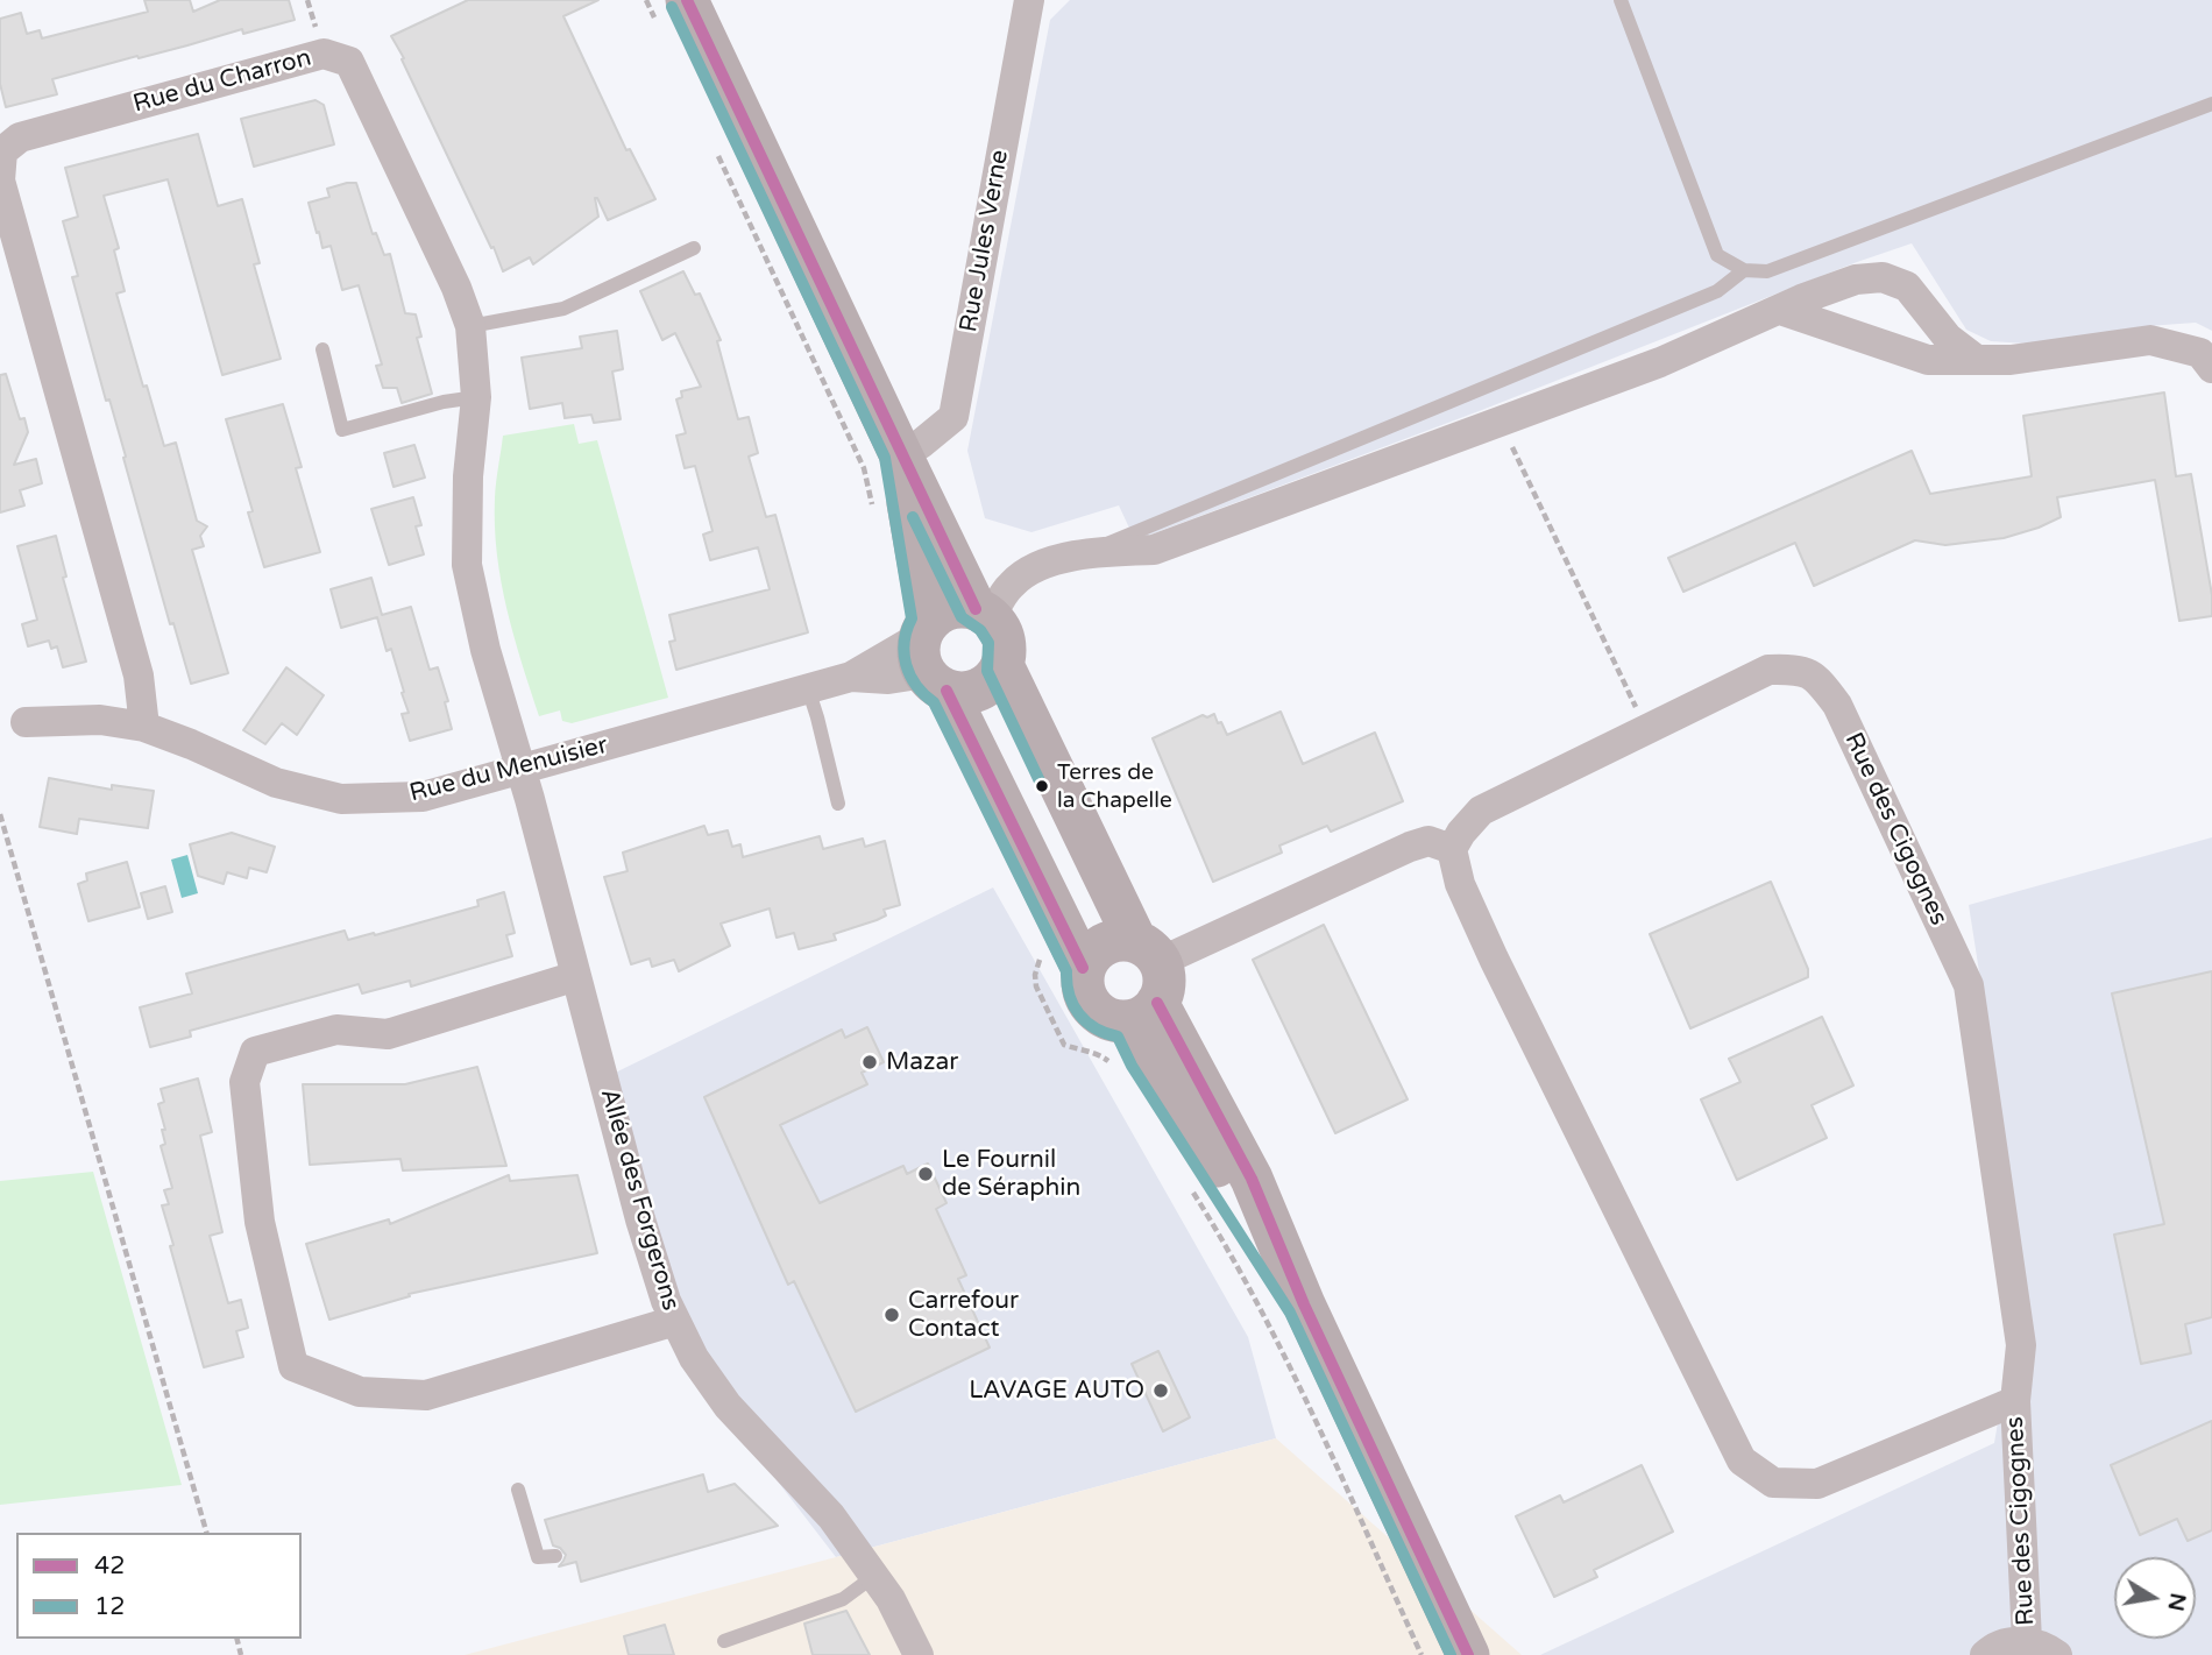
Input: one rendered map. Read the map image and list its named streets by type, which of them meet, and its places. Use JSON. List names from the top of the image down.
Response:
{
  "streets": {
    "street": [
      "Rue du Charron",
      "Rue Jules Verne",
      "Rue du Menuisier",
      "Rue des Cigognes",
      "Allée des Forgerons"
    ]
  },
  "crossings": [
    ["Rue du Charron", "Rue du Menuisier"],
    ["Rue du Charron", "Allée des Forgerons"],
    ["Rue du Menuisier", "Allée des Forgerons"]
  ],
  "places": [
    "Terres de la Chapelle",
    "Mazar",
    "Le Fournil de Séraphin",
    "Carrefour Contact",
    "LAVAGE AUTO"
  ],
  "lines": ["transit line 42", "transit line 12"],
  "legend": ["42", "12"],
  "north": "right"
}
